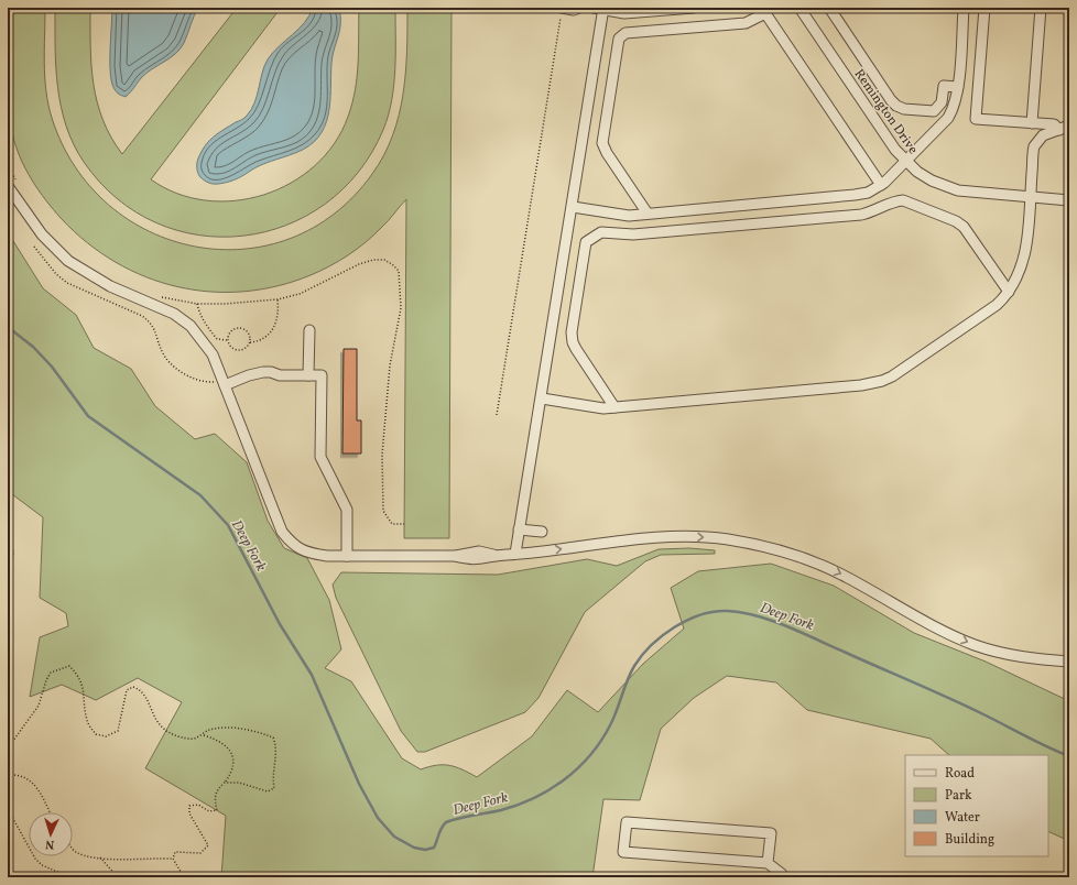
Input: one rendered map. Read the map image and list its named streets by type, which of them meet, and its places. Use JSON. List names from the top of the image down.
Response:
{
  "streets": {
    "street": ["Remington Drive"]
  },
  "water": ["Deep Fork"],
  "legend": [
    "Road",
    "Park",
    "Water",
    "Building"
  ],
  "north": "bottom"
}
